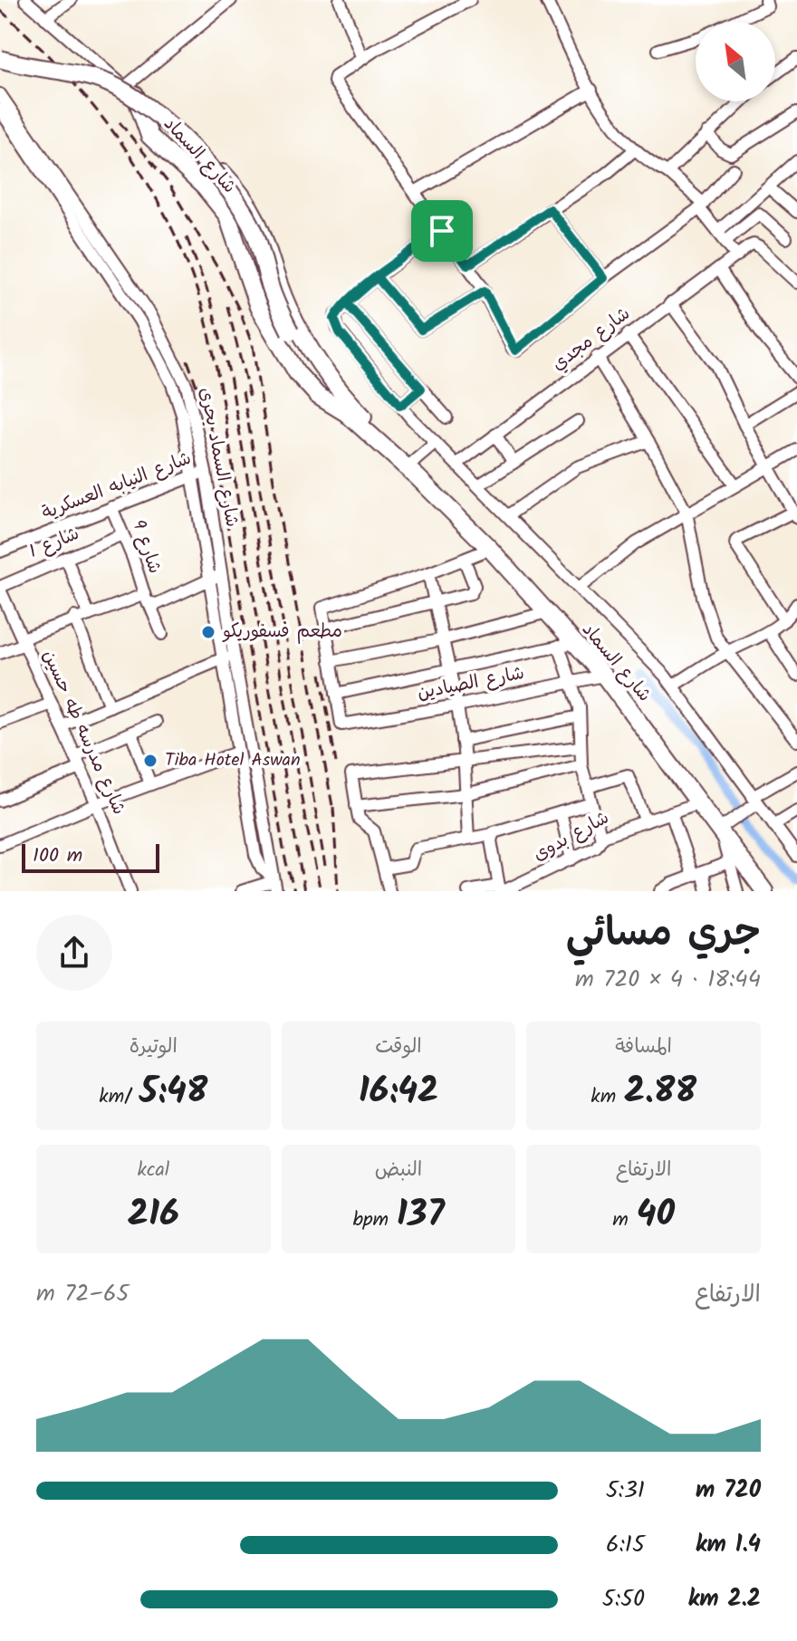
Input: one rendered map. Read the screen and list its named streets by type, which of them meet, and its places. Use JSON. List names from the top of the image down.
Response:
{
  "streets": {
    "highway": ["شارع السماد"],
    "street": [
      "شارع مجدي",
      "شارع السماد بحرى",
      "شارع النيابه العسكرية",
      "شارع 1",
      "شارع 9",
      "شارع الصيادين",
      "شارع مدرسه طه حسين",
      "شارع بدوى"
    ]
  },
  "crossings": [
    ["شارع السماد", "شارع الصيادين"],
    ["شارع السماد", "شارع بدوى"],
    ["شارع السماد بحرى", "شارع النيابه العسكرية"],
    ["شارع النيابه العسكرية", "شارع 9"],
    ["شارع 1", "شارع 9"],
    ["شارع 1", "شارع مدرسه طه حسين"]
  ],
  "places": ["مطعم فسفوريكو", "Tiba Hotel Aswan"],
  "scale_bar": "100 m",
  "north": "top left",
  "page": {
    "scale": "100 m",
    "heading": ["جري مسائي", "18:44 · 4 × 720 m"],
    "stats": [
      ["المسافة", "2.88 km"],
      ["الوقت", "16:42"],
      ["الوتيرة", "5:48 /km"],
      ["الارتفاع", "40 m"],
      ["النبض", "137 bpm"],
      ["kcal", "216"]
    ],
    "chart": ["الارتفاع", "65–72 m"],
    "list": [
      {
        "name": "720 m",
        "note": "5:31"
      },
      {
        "name": "1.4 km",
        "note": "6:15"
      },
      {
        "name": "2.2 km",
        "note": "5:50"
      }
    ]
  }
}
